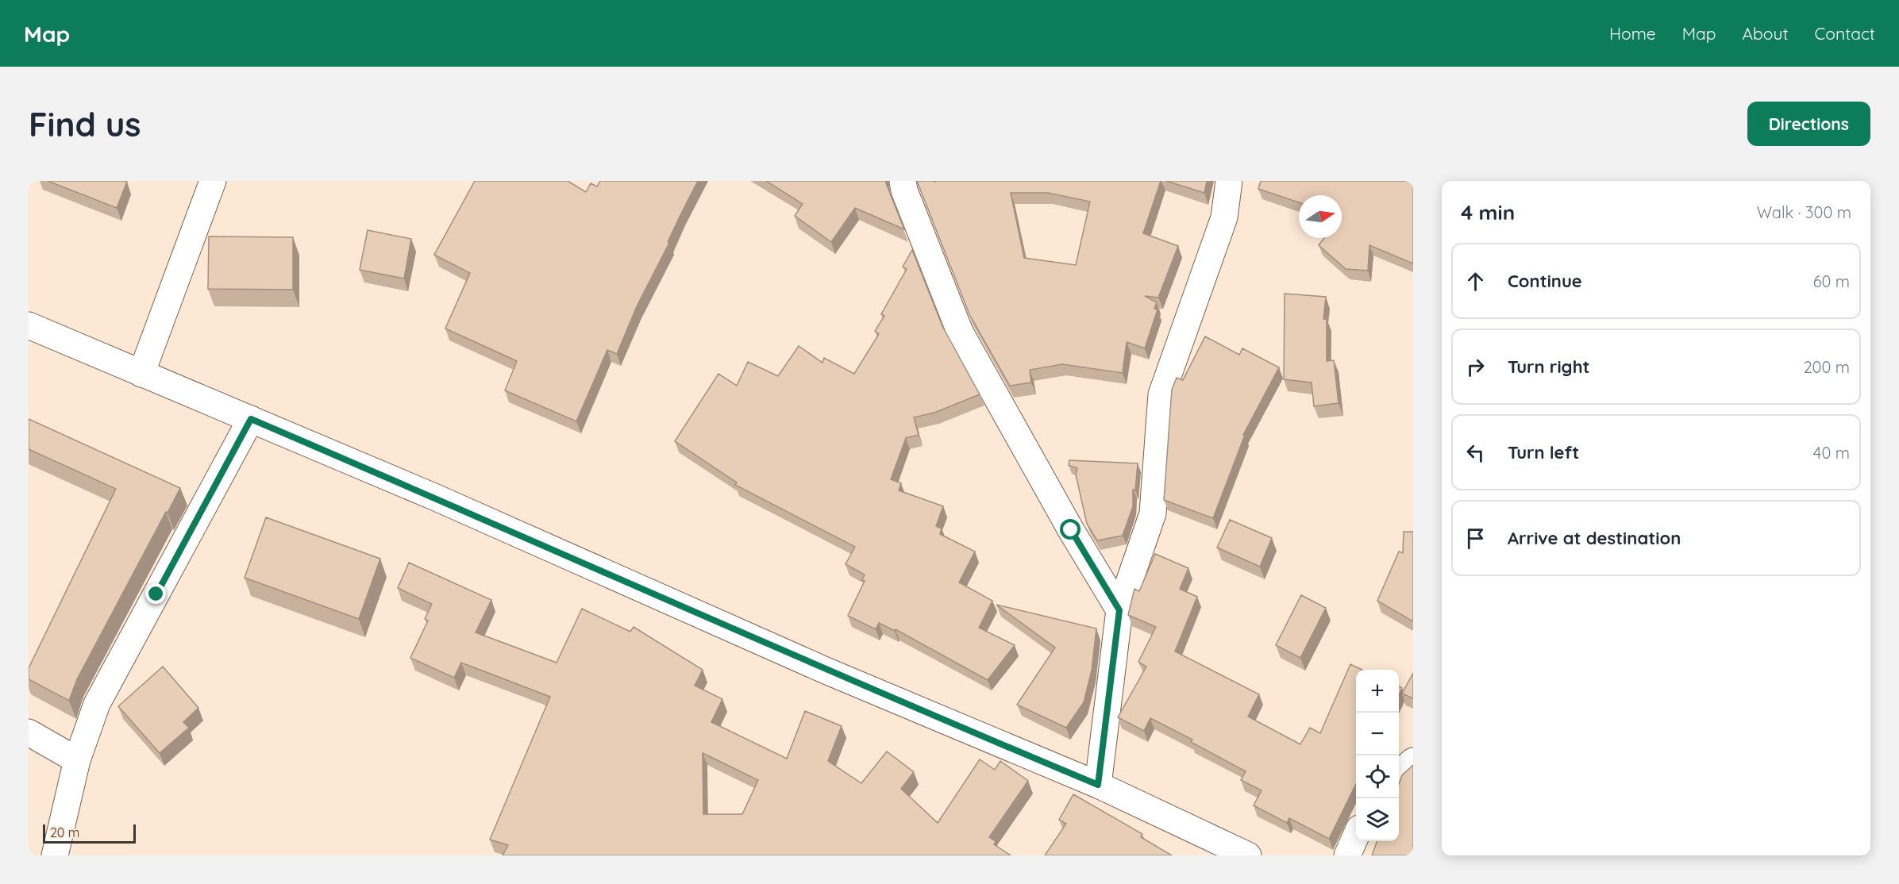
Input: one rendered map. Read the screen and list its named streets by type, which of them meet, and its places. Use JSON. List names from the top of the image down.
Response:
{
  "scale_bar": "20 m",
  "north": "right",
  "page": {
    "header": "Map",
    "nav": [
      "Home",
      "Map",
      "About",
      "Contact"
    ],
    "buttons": "Directions",
    "title": "Find us",
    "heading": ["4 min", "Walk · 300 m"],
    "list": [
      ["Continue", "60 m"],
      ["Turn right", "200 m"],
      ["Turn left", "40 m"],
      "Arrive at destination"
    ],
    "map_buttons": ["+", "−"],
    "scale": "20 m"
  }
}
